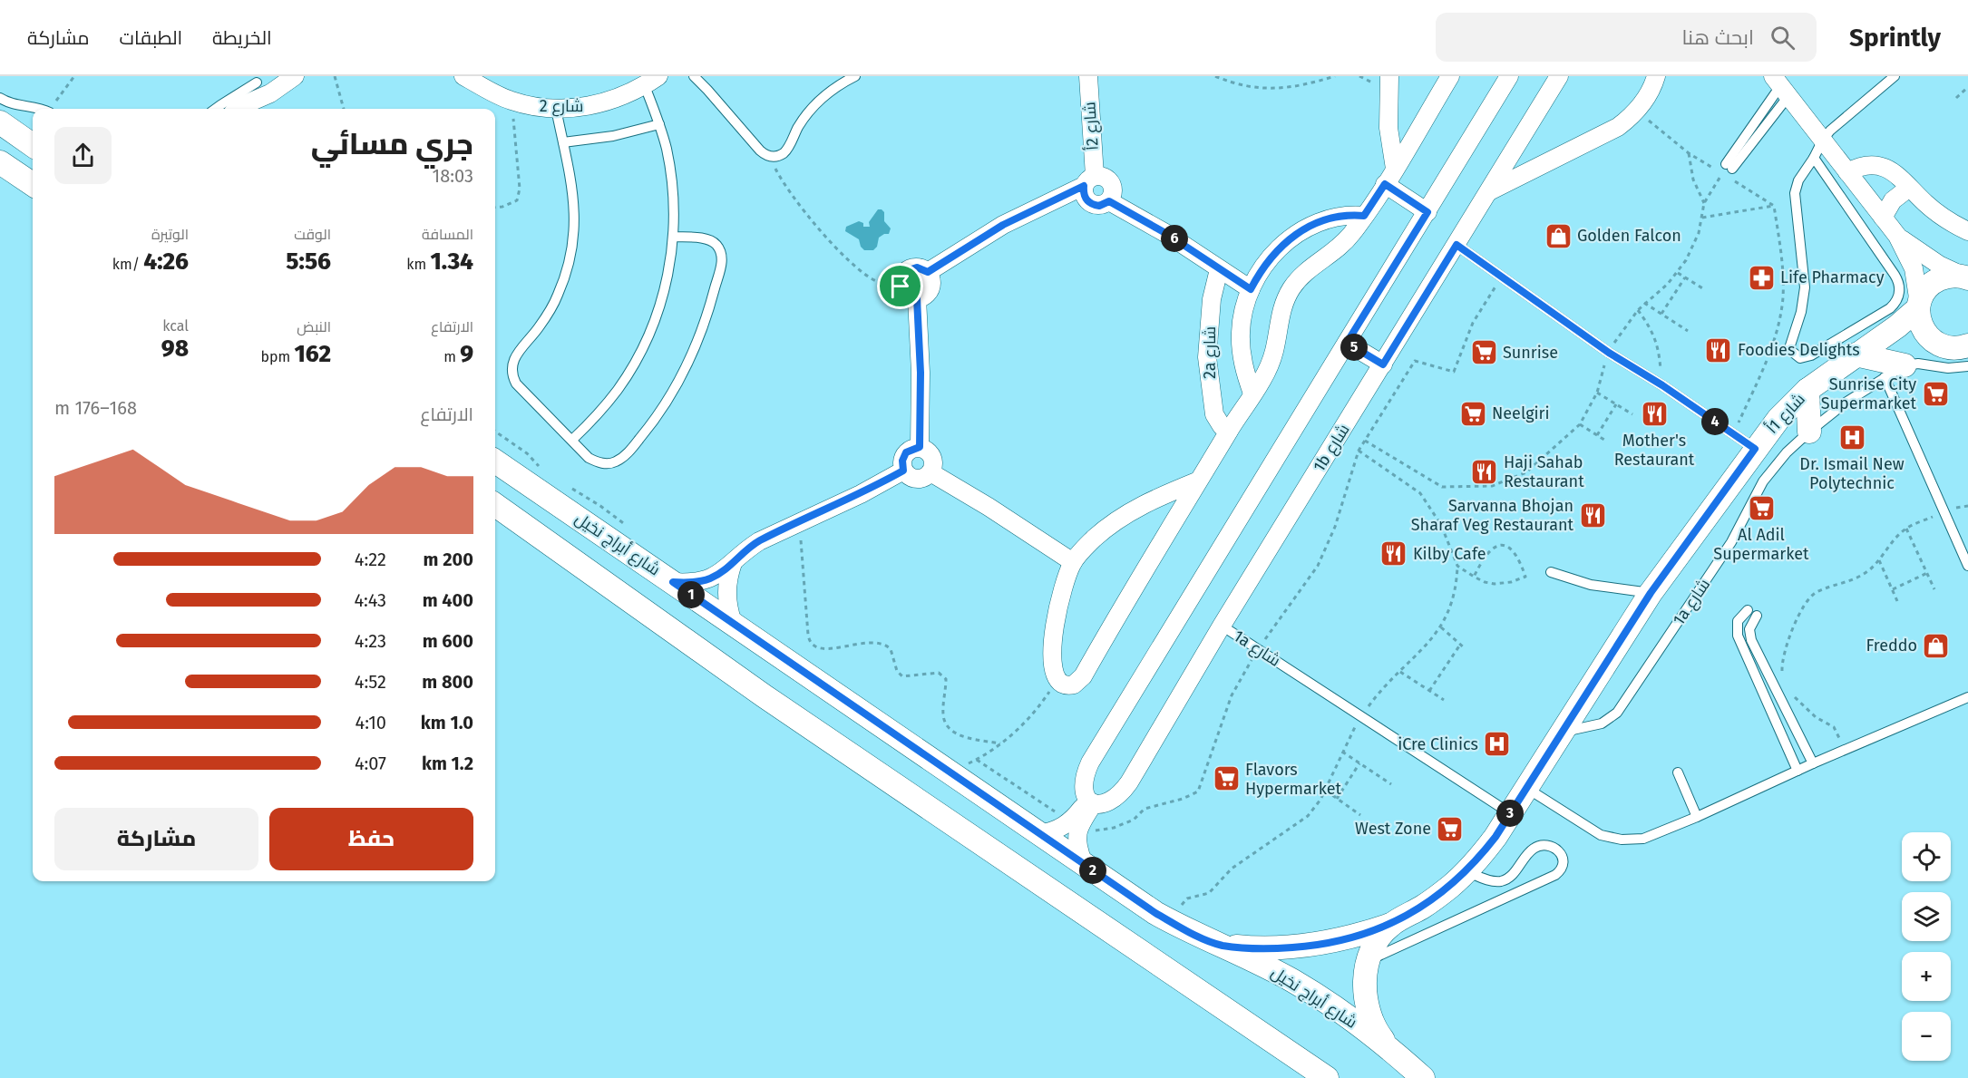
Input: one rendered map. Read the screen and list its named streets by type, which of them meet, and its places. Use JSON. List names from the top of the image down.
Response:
{
  "streets": {
    "street": [
      "شارع 2",
      "شارع 2أ",
      "2a شارع",
      "شارع 1أ",
      "1b شارع",
      "شارع أبراج نخيل"
    ],
    "lane": ["1a شارع"]
  },
  "crossings": [
    ["شارع 1أ", "شارع أبراج نخيل"],
    ["شارع 1أ", "1a شارع"],
    ["1b شارع", "1a شارع"]
  ],
  "places": {
    "shop": ["Golden Falcon", "Freddo"],
    "pharmacy": ["Life Pharmacy"],
    "restaurant": [
      "Foodies Delights",
      "Mother's Restaurant",
      "Haji Sahab Restaurant",
      "Sarvanna Bhojan Sharaf Veg Restaurant",
      "Kilby Cafe"
    ],
    "supermarket": [
      "Sunrise",
      "Sunrise City Supermarket",
      "Neelgiri",
      "Al Adil Supermarket",
      "Flavors Hypermarket",
      "West Zone"
    ],
    "hospital": ["Dr. Ismail New Polytechnic", "iCre Clinics"]
  },
  "page": {
    "header": "Sprintly",
    "search": "ابحث هنا",
    "nav": ["الخريطة", "الطبقات", "مشاركة"],
    "heading": ["جري مسائي", "18:03"],
    "stats": [
      ["المسافة", "1.34 km"],
      ["الوقت", "5:56"],
      ["الوتيرة", "4:26 /km"],
      ["الارتفاع", "9 m"],
      ["النبض", "162 bpm"],
      ["kcal", "98"]
    ],
    "pins": [
      "6",
      "5",
      "4",
      "1",
      "3",
      "2"
    ],
    "chart": ["الارتفاع", "168–176 m"],
    "list": [
      {
        "name": "200 m",
        "note": "4:22"
      },
      {
        "name": "400 m",
        "note": "4:43"
      },
      {
        "name": "600 m",
        "note": "4:23"
      },
      {
        "name": "800 m",
        "note": "4:52"
      },
      {
        "name": "1.0 km",
        "note": "4:10"
      },
      {
        "name": "1.2 km",
        "note": "4:07"
      }
    ],
    "buttons": ["حفظ", "مشاركة"],
    "map_buttons": ["+", "−"]
  }
}
